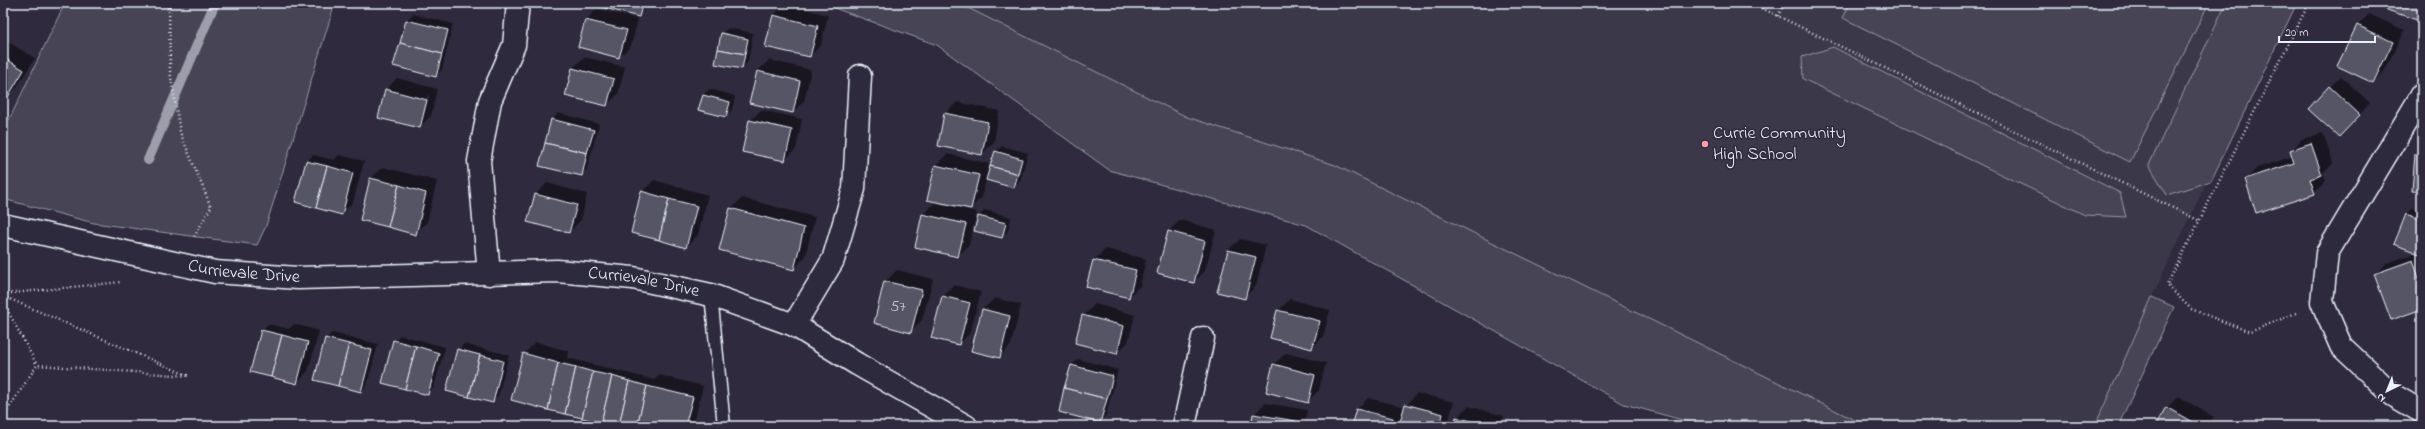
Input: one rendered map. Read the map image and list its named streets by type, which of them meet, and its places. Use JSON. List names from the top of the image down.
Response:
{
  "streets": {
    "street": ["Currievale Drive"]
  },
  "places": ["Currie Community High School"],
  "house_numbers": ["57"],
  "scale_bar": "20 m",
  "north": "bottom left"
}
